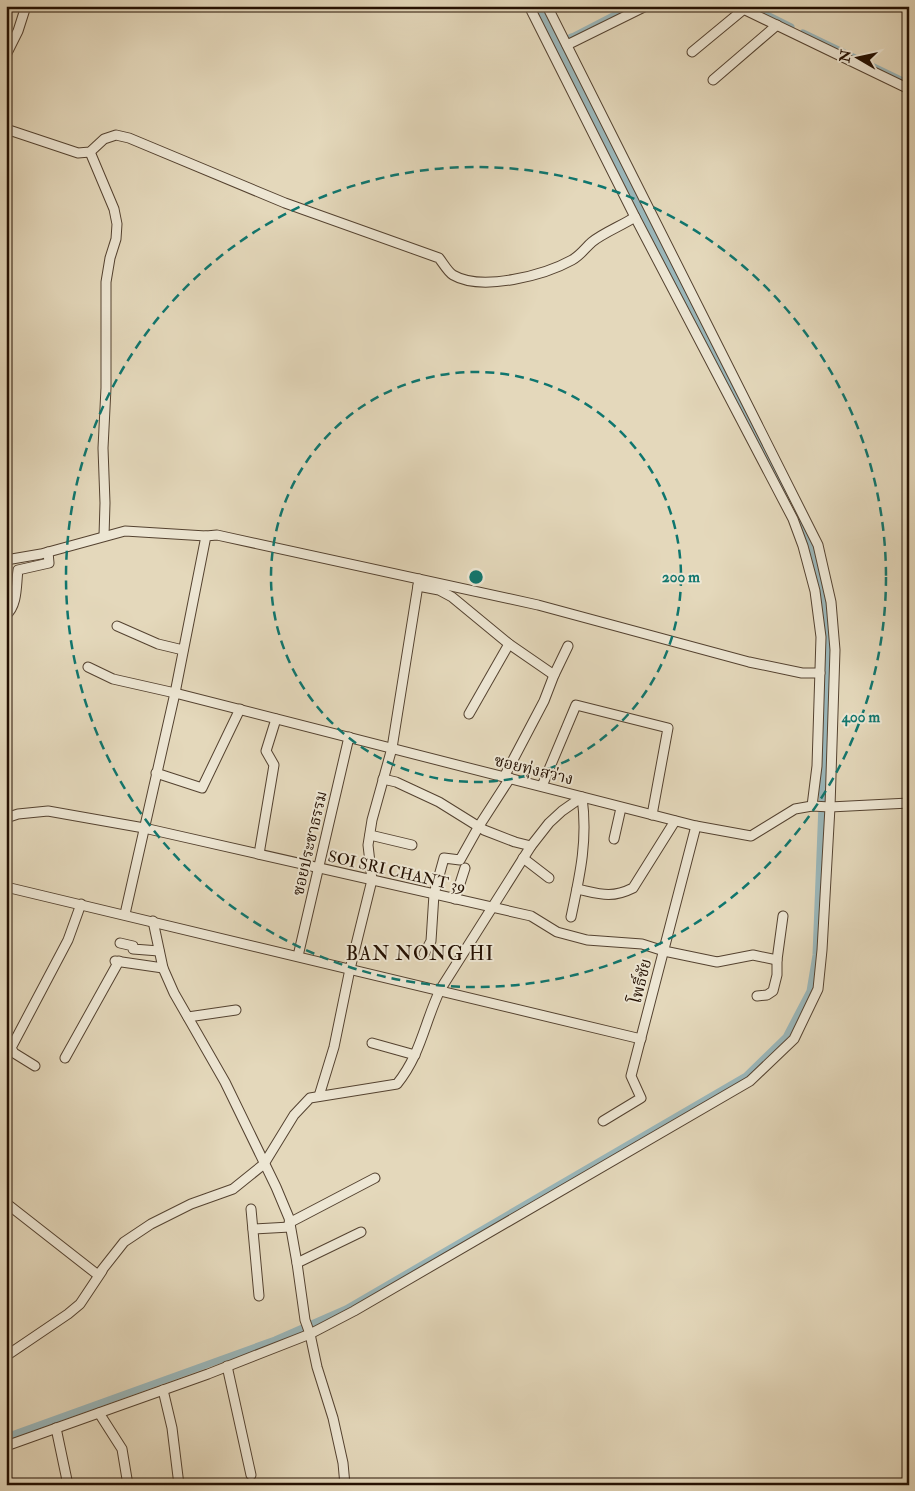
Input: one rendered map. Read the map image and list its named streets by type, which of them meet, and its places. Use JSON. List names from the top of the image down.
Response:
{
  "streets": {
    "street": [
      "ซอยทุ่งสว่าง",
      "ซอยประชาธรรม",
      "SOI SRI CHANT 39",
      "โพธิ์ชัย"
    ]
  },
  "crossings": [
    ["ซอยทุ่งสว่าง", "ซอยประชาธรรม"],
    ["ซอยทุ่งสว่าง", "โพธิ์ชัย"],
    ["ซอยประชาธรรม", "SOI SRI CHANT 39"],
    ["SOI SRI CHANT 39", "โพธิ์ชัย"]
  ],
  "districts": ["BAN NONG HI"],
  "north": "left",
  "rings": ["200 m", "400 m"]
}
